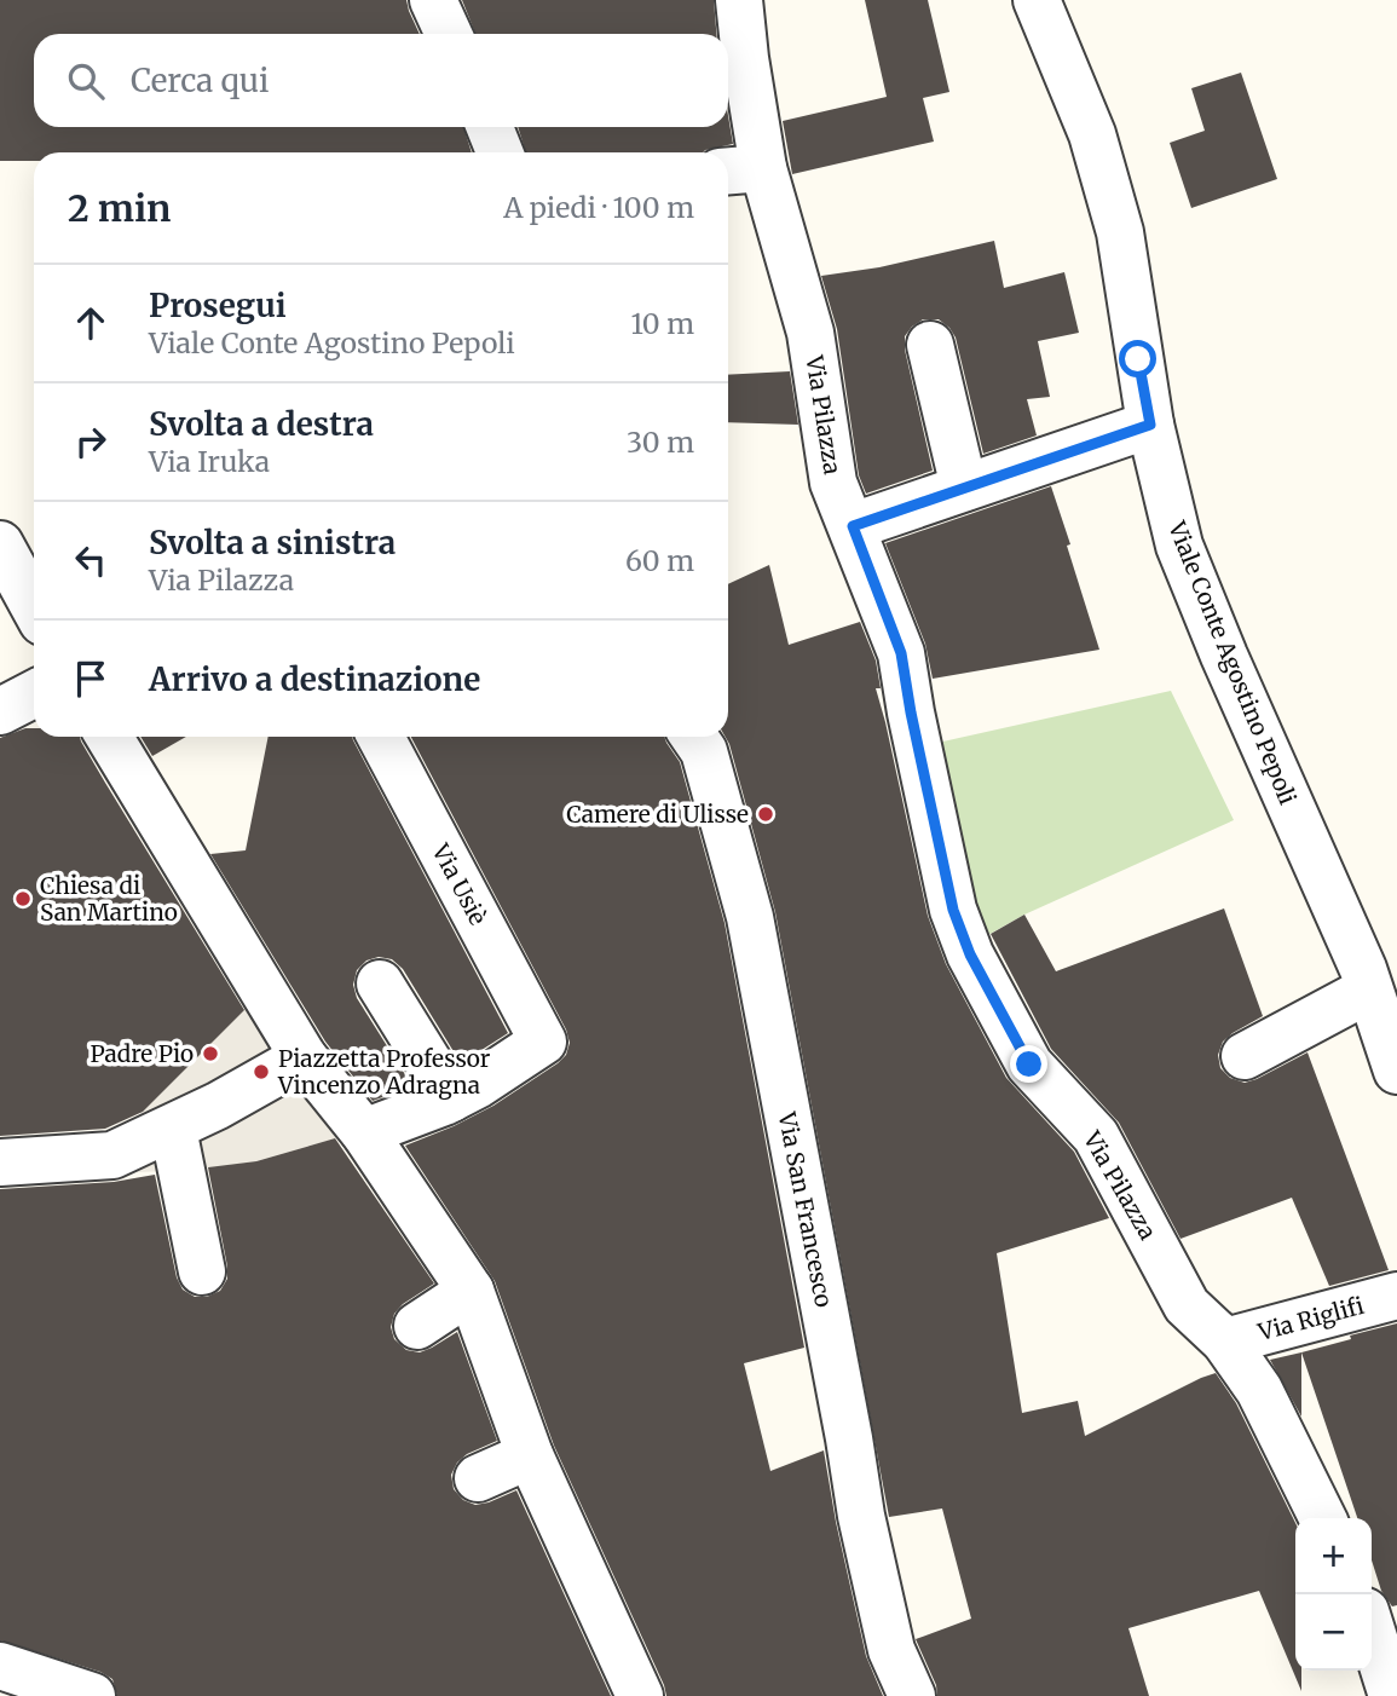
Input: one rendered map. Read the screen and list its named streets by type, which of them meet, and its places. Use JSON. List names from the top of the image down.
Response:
{
  "streets": {
    "street": [
      "Via Pilazza",
      "Viale Conte Agostino Pepoli",
      "Via Usiè",
      "Via San Francesco",
      "Via Riglifi"
    ]
  },
  "crossings": [
    ["Via Pilazza", "Via Riglifi"]
  ],
  "places": [
    "Camere di Ulisse",
    "Chiesa di San Martino",
    "Padre Pio",
    "Piazzetta Professor Vincenzo Adragna"
  ],
  "page": {
    "search": "Cerca qui",
    "heading": ["2 min", "A piedi · 100 m"],
    "list": [
      ["Prosegui", "Viale Conte Agostino Pepoli", "10 m"],
      ["Svolta a destra", "Via Iruka", "30 m"],
      ["Svolta a sinistra", "Via Pilazza", "60 m"],
      "Arrivo a destinazione"
    ],
    "map_buttons": ["+", "−"]
  }
}
